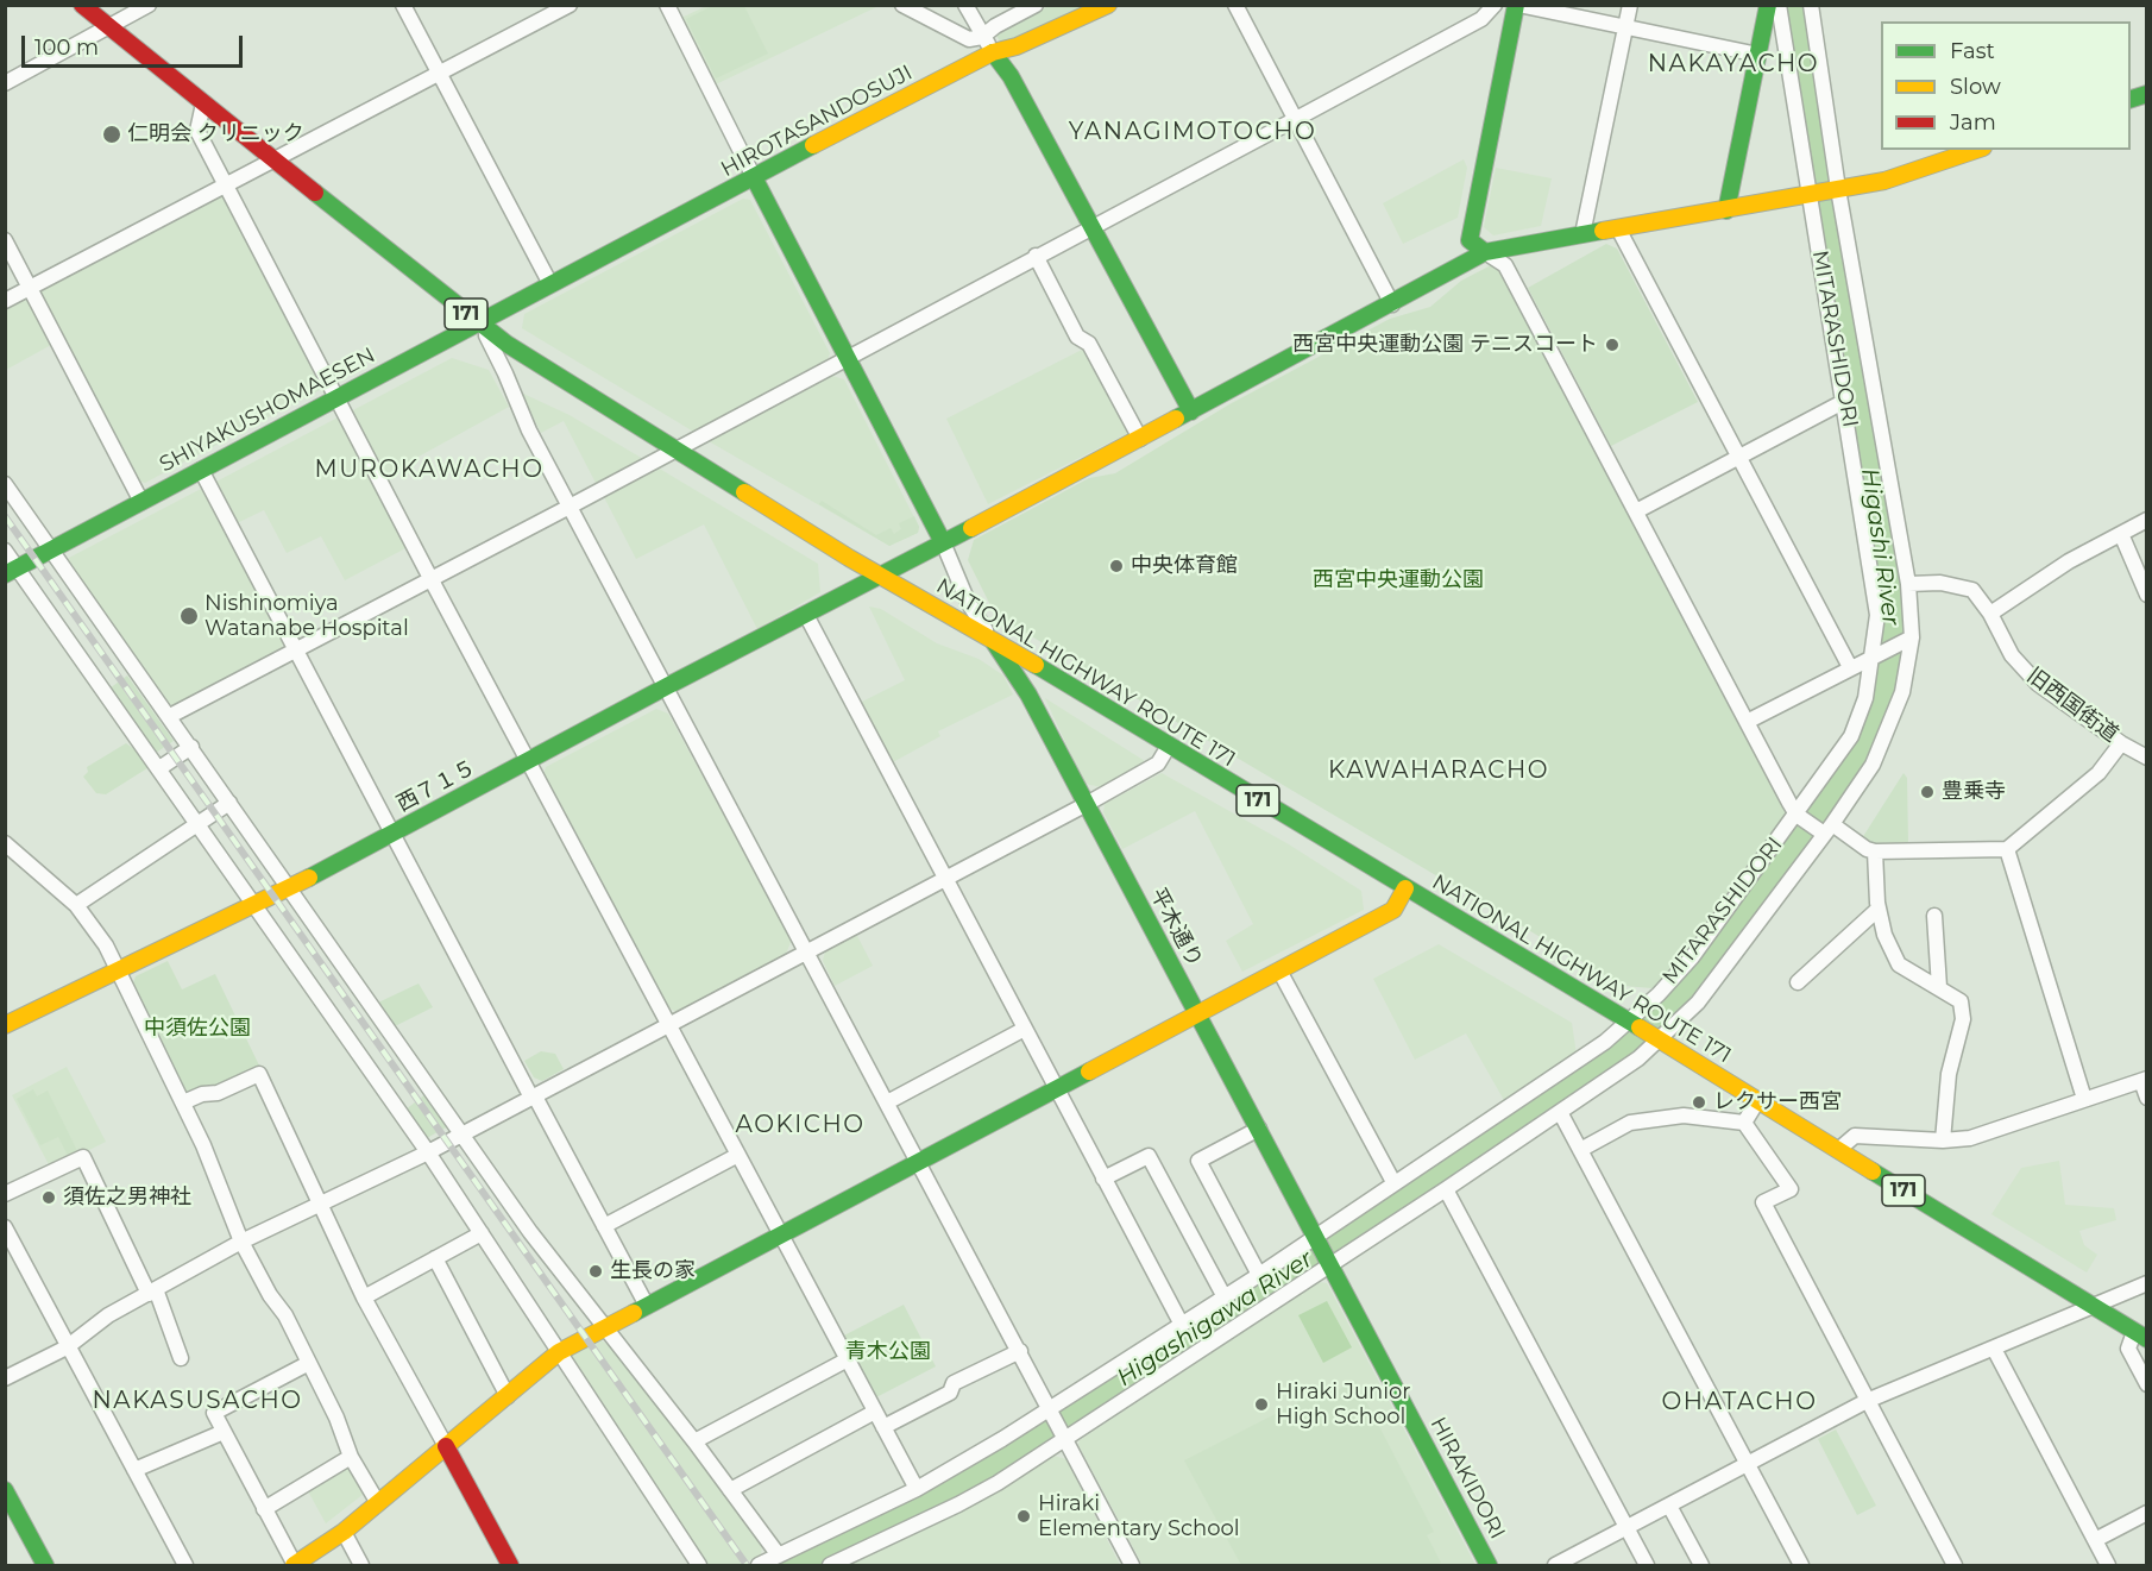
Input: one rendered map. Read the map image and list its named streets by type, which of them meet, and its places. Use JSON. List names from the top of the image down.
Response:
{
  "streets": {
    "main road": [
      "HIROTASANDOSUJI",
      "171",
      "SHIYAKUSHOMAESEN",
      "NATIONAL HIGHWAY ROUTE 171",
      "西７１５",
      "平木通り",
      "HIRAKIDORI"
    ],
    "street": ["MITARASHIDORI", "旧西国街道"]
  },
  "crossings": [
    ["HIROTASANDOSUJI", "SHIYAKUSHOMAESEN"],
    ["MITARASHIDORI", "NATIONAL HIGHWAY ROUTE 171"],
    ["MITARASHIDORI", "西７１５"],
    ["MITARASHIDORI", "平木通り"],
    ["MITARASHIDORI", "HIRAKIDORI"],
    ["SHIYAKUSHOMAESEN", "NATIONAL HIGHWAY ROUTE 171"],
    ["NATIONAL HIGHWAY ROUTE 171", "西７１５"],
    ["NATIONAL HIGHWAY ROUTE 171", "平木通り"],
    ["平木通り", "HIRAKIDORI"]
  ],
  "districts": [
    "NAKAYACHO",
    "YANAGIMOTOCHO",
    "MUROKAWACHO",
    "KAWAHARACHO",
    "AOKICHO",
    "NAKASUSACHO",
    "OHATACHO"
  ],
  "water": ["Higashi River", "Higashigawa River"],
  "parks": ["西宮中央運動公園", "中須佐公園", "青木公園"],
  "places": [
    "仁明会 クリニック",
    "西宮中央運動公園 テニスコート",
    "中央体育館",
    "Nishinomiya Watanabe Hospital",
    "豊乗寺",
    "レクサー西宮",
    "須佐之男神社",
    "生長の家",
    "Hiraki Junior High School",
    "Hiraki Elementary School"
  ],
  "legend": ["Fast", "Slow", "Jam"],
  "scale_bar": "100 m"
}
